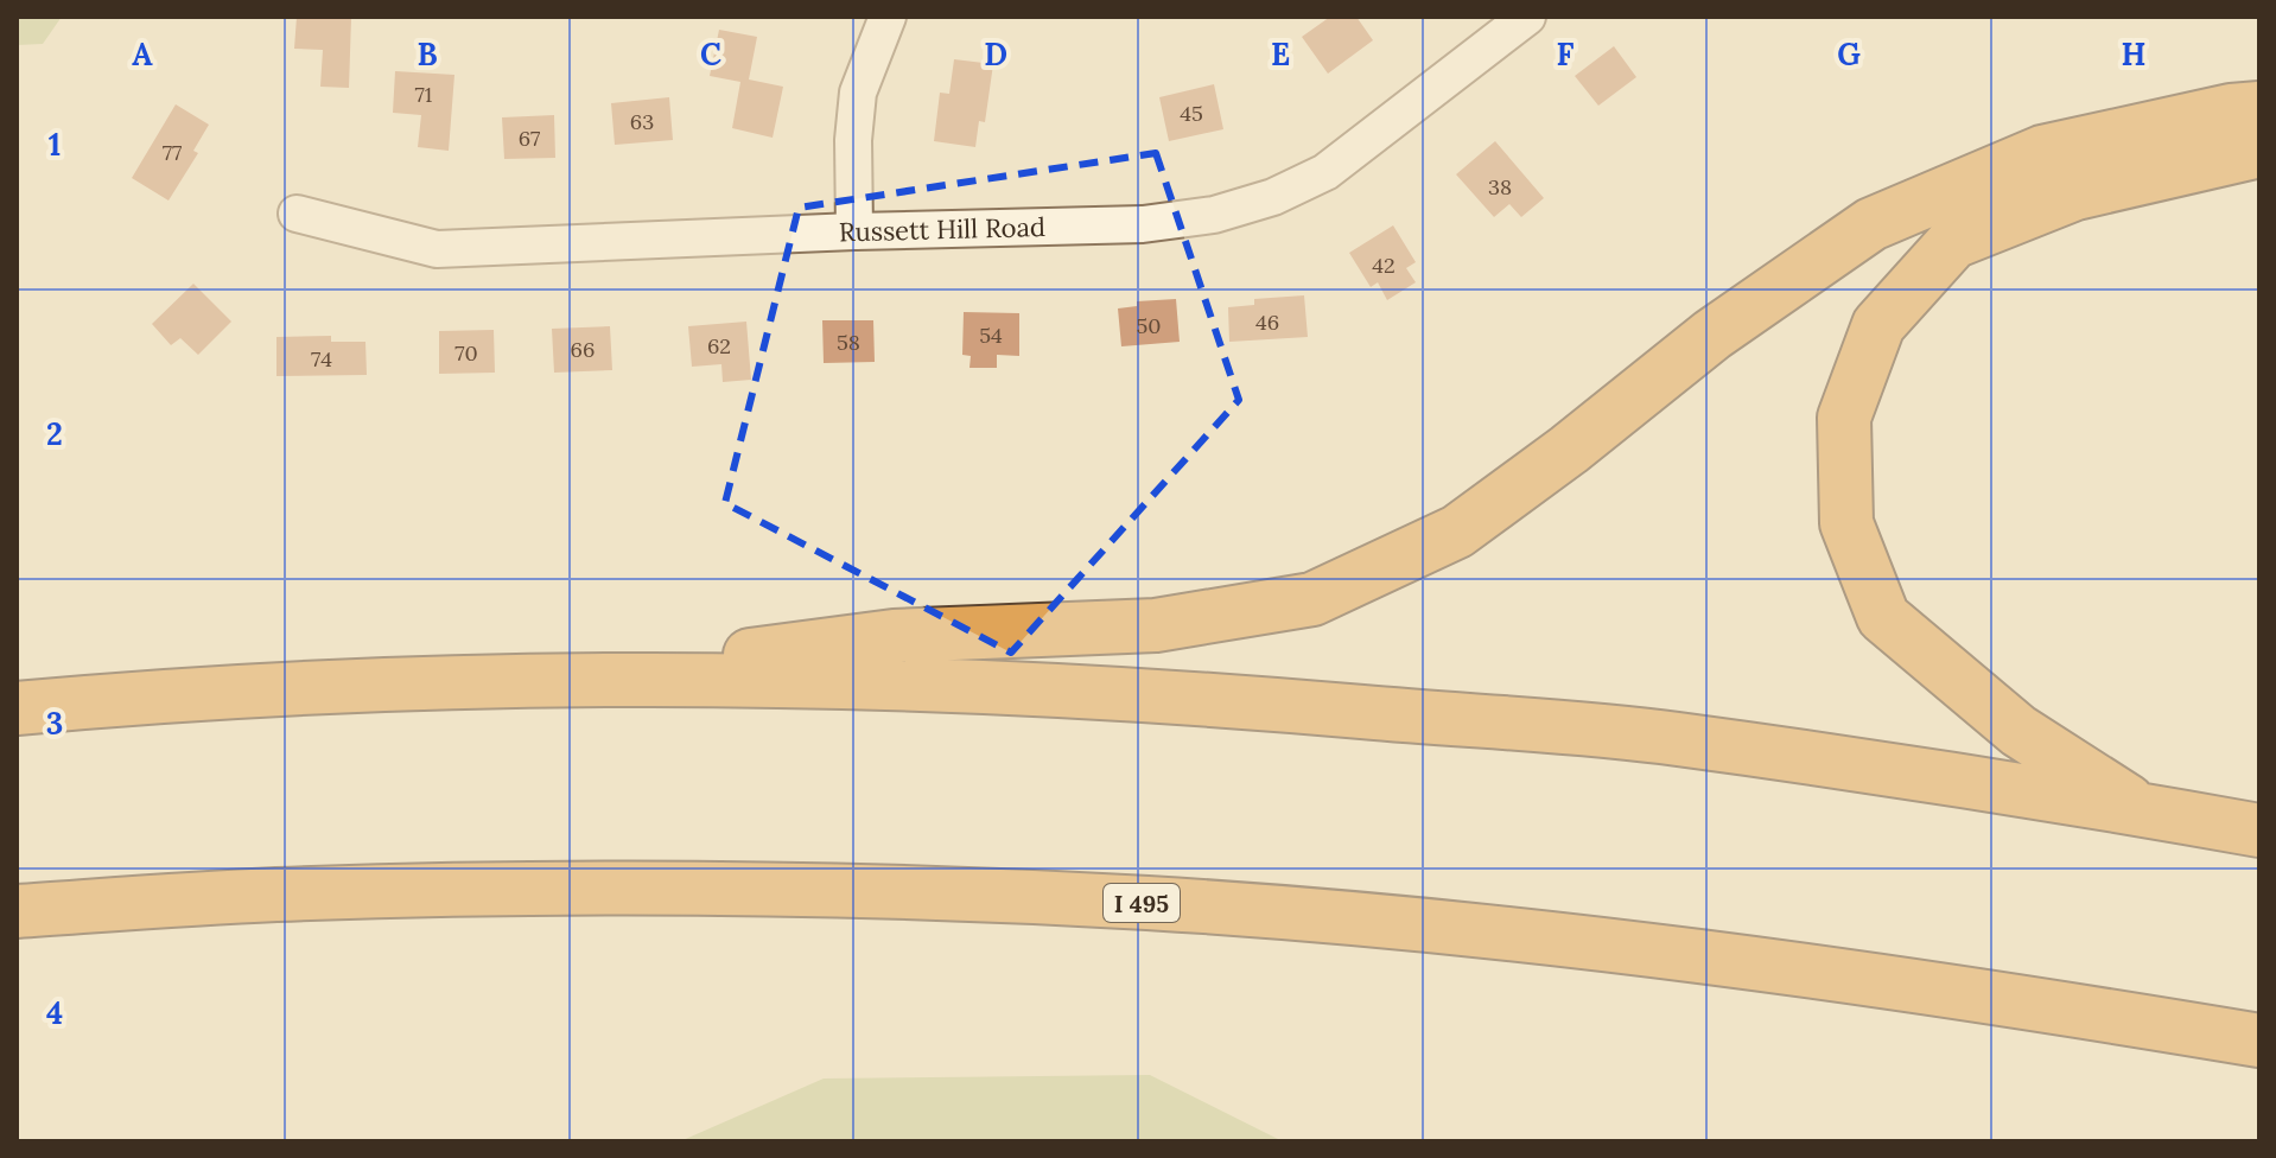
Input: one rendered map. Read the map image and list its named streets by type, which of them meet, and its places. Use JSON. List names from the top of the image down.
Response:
{
  "streets": {
    "highway": ["I 495"],
    "street": ["Russett Hill Road"]
  },
  "house_numbers": [
    "71",
    "45",
    "63",
    "67",
    "77",
    "38",
    "42",
    "46",
    "50",
    "54",
    "58",
    "62",
    "66",
    "70",
    "74"
  ],
  "grid": {
    "columns": [
      "A",
      "B",
      "C",
      "D",
      "E",
      "F",
      "G",
      "H"
    ],
    "rows": [
      "1",
      "2",
      "3",
      "4"
    ]
  }
}
